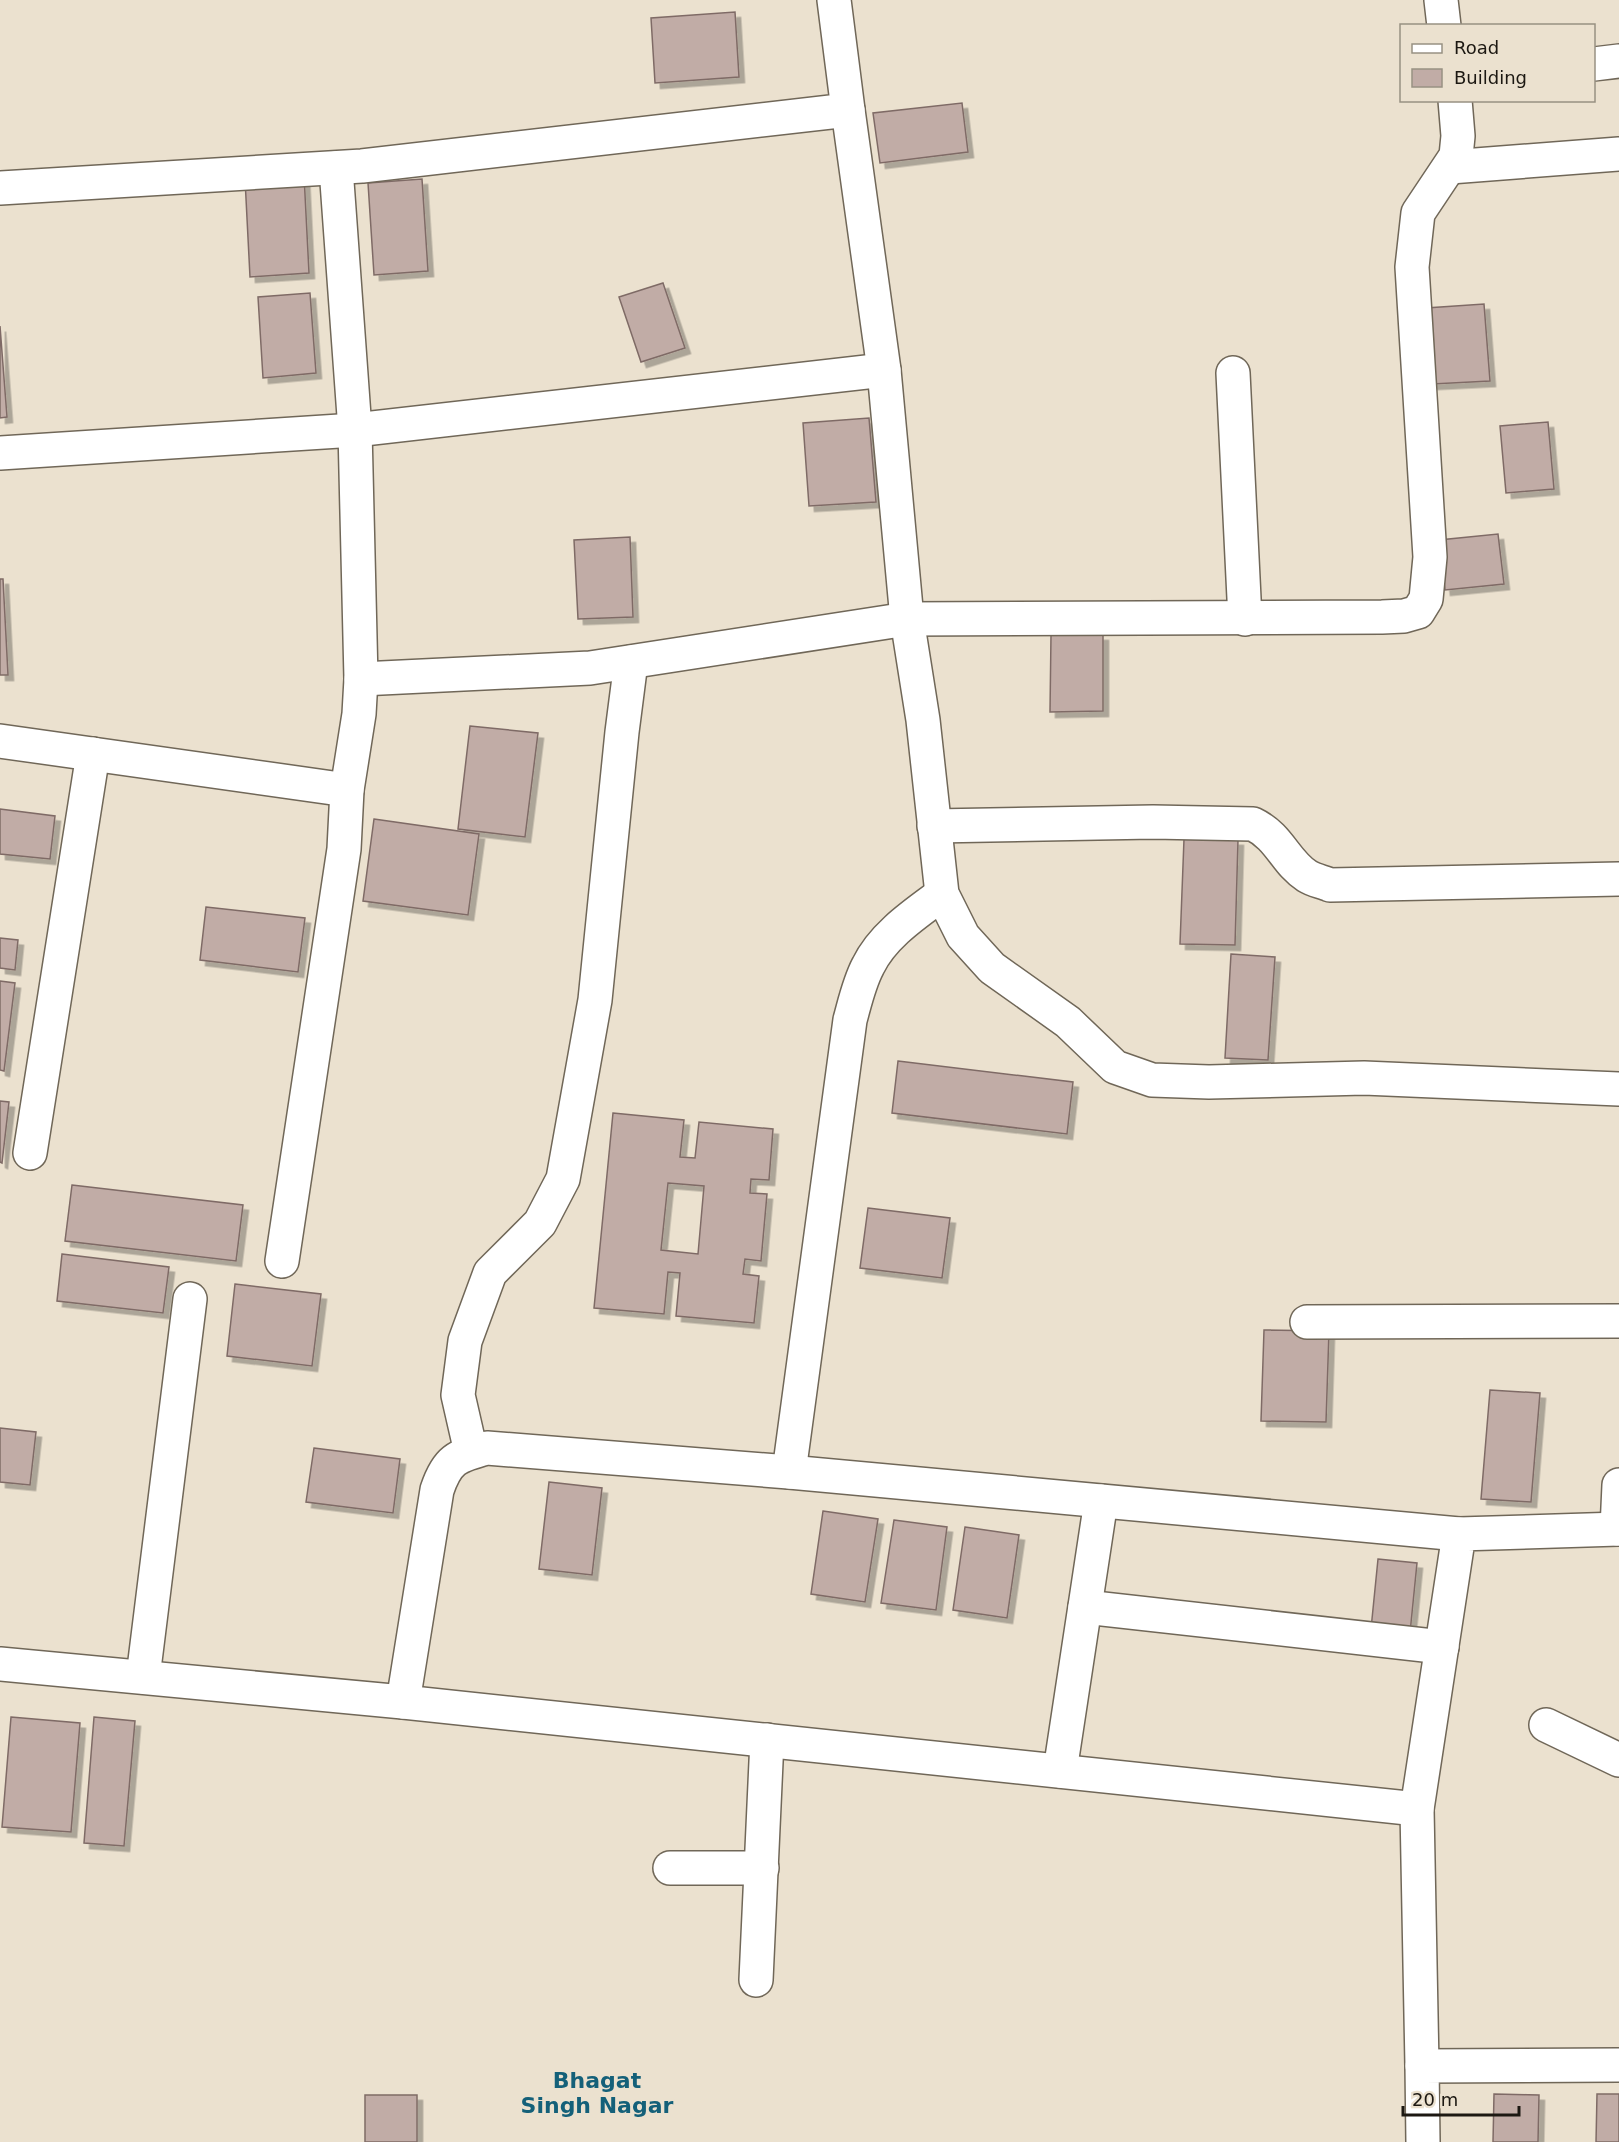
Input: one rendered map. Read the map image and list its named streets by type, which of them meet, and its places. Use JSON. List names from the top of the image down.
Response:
{
  "districts": ["Bhagat Singh Nagar"],
  "legend": ["Road", "Building"],
  "scale_bar": "20 m"
}
